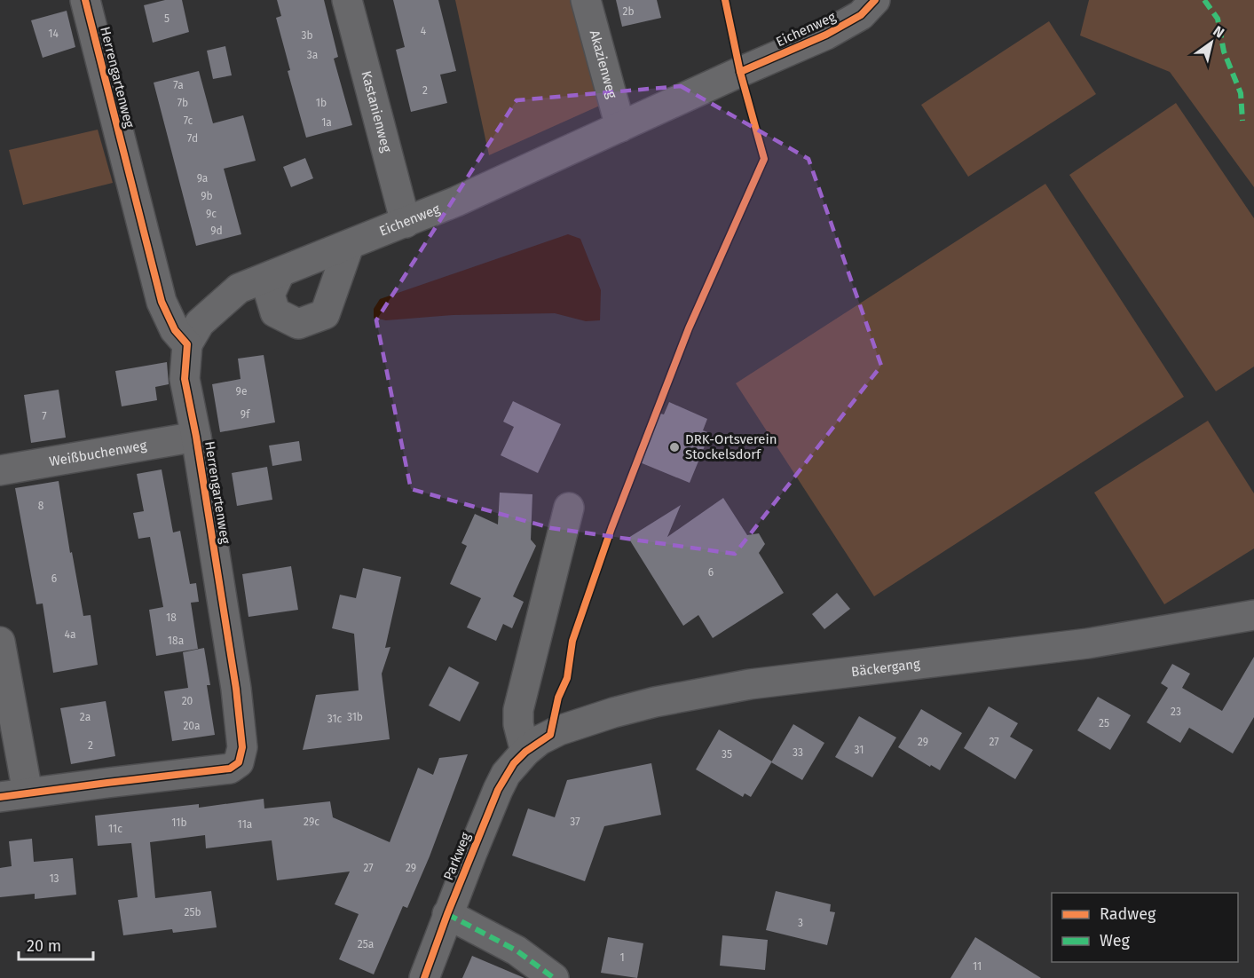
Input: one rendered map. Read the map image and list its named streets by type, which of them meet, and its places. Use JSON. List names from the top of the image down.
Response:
{
  "streets": {
    "street": [
      "Eichenweg",
      "Akazienweg",
      "Herrengartenweg",
      "Kastanienweg",
      "Weißbuchenweg",
      "Bäckergang",
      "Parkweg"
    ]
  },
  "crossings": [
    ["Eichenweg", "Akazienweg"],
    ["Eichenweg", "Herrengartenweg"],
    ["Eichenweg", "Kastanienweg"],
    ["Herrengartenweg", "Weißbuchenweg"],
    ["Bäckergang", "Parkweg"]
  ],
  "places": ["DRK-Ortsverein Stockelsdorf"],
  "house_numbers": [
    "2b",
    "5",
    "4",
    "14",
    "3b",
    "3a",
    "7a",
    "2",
    "7b",
    "1b",
    "7c",
    "1a",
    "7d",
    "9a",
    "9b",
    "9c",
    "9d",
    "9e",
    "9f",
    "7",
    "8",
    "6",
    "6",
    "18",
    "4a",
    "18a",
    "20",
    "23",
    "2a",
    "31b",
    "31c",
    "25",
    "20a",
    "29",
    "27",
    "2",
    "31",
    "33",
    "35",
    "29c",
    "37",
    "11b",
    "11a",
    "11c",
    "27",
    "29",
    "13",
    "25b",
    "3",
    "25a",
    "1",
    "11"
  ],
  "legend": ["Radweg", "Weg"],
  "scale_bar": "20 m",
  "north": "top right"
}
